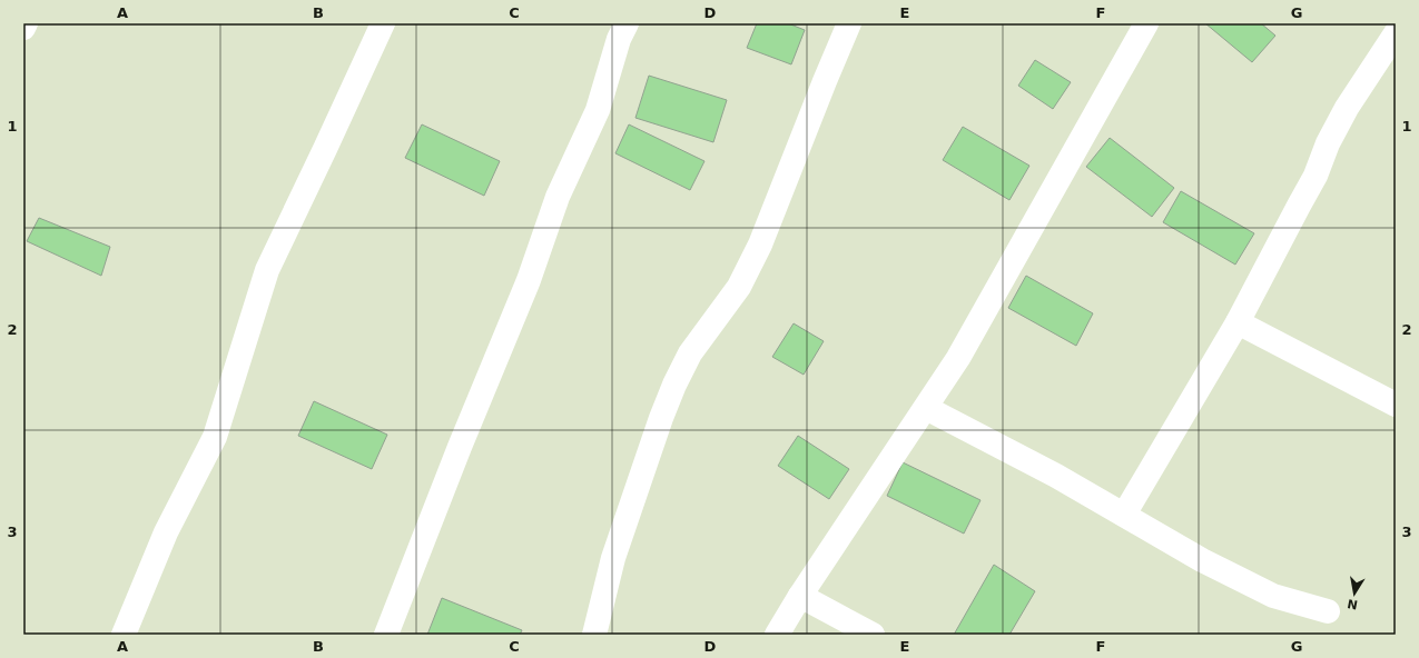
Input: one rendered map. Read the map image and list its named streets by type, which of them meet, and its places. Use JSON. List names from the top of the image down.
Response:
{
  "north": "bottom",
  "grid": {
    "columns": [
      "A",
      "B",
      "C",
      "D",
      "E",
      "F",
      "G"
    ],
    "rows": ["1", "2", "3"]
  }
}
